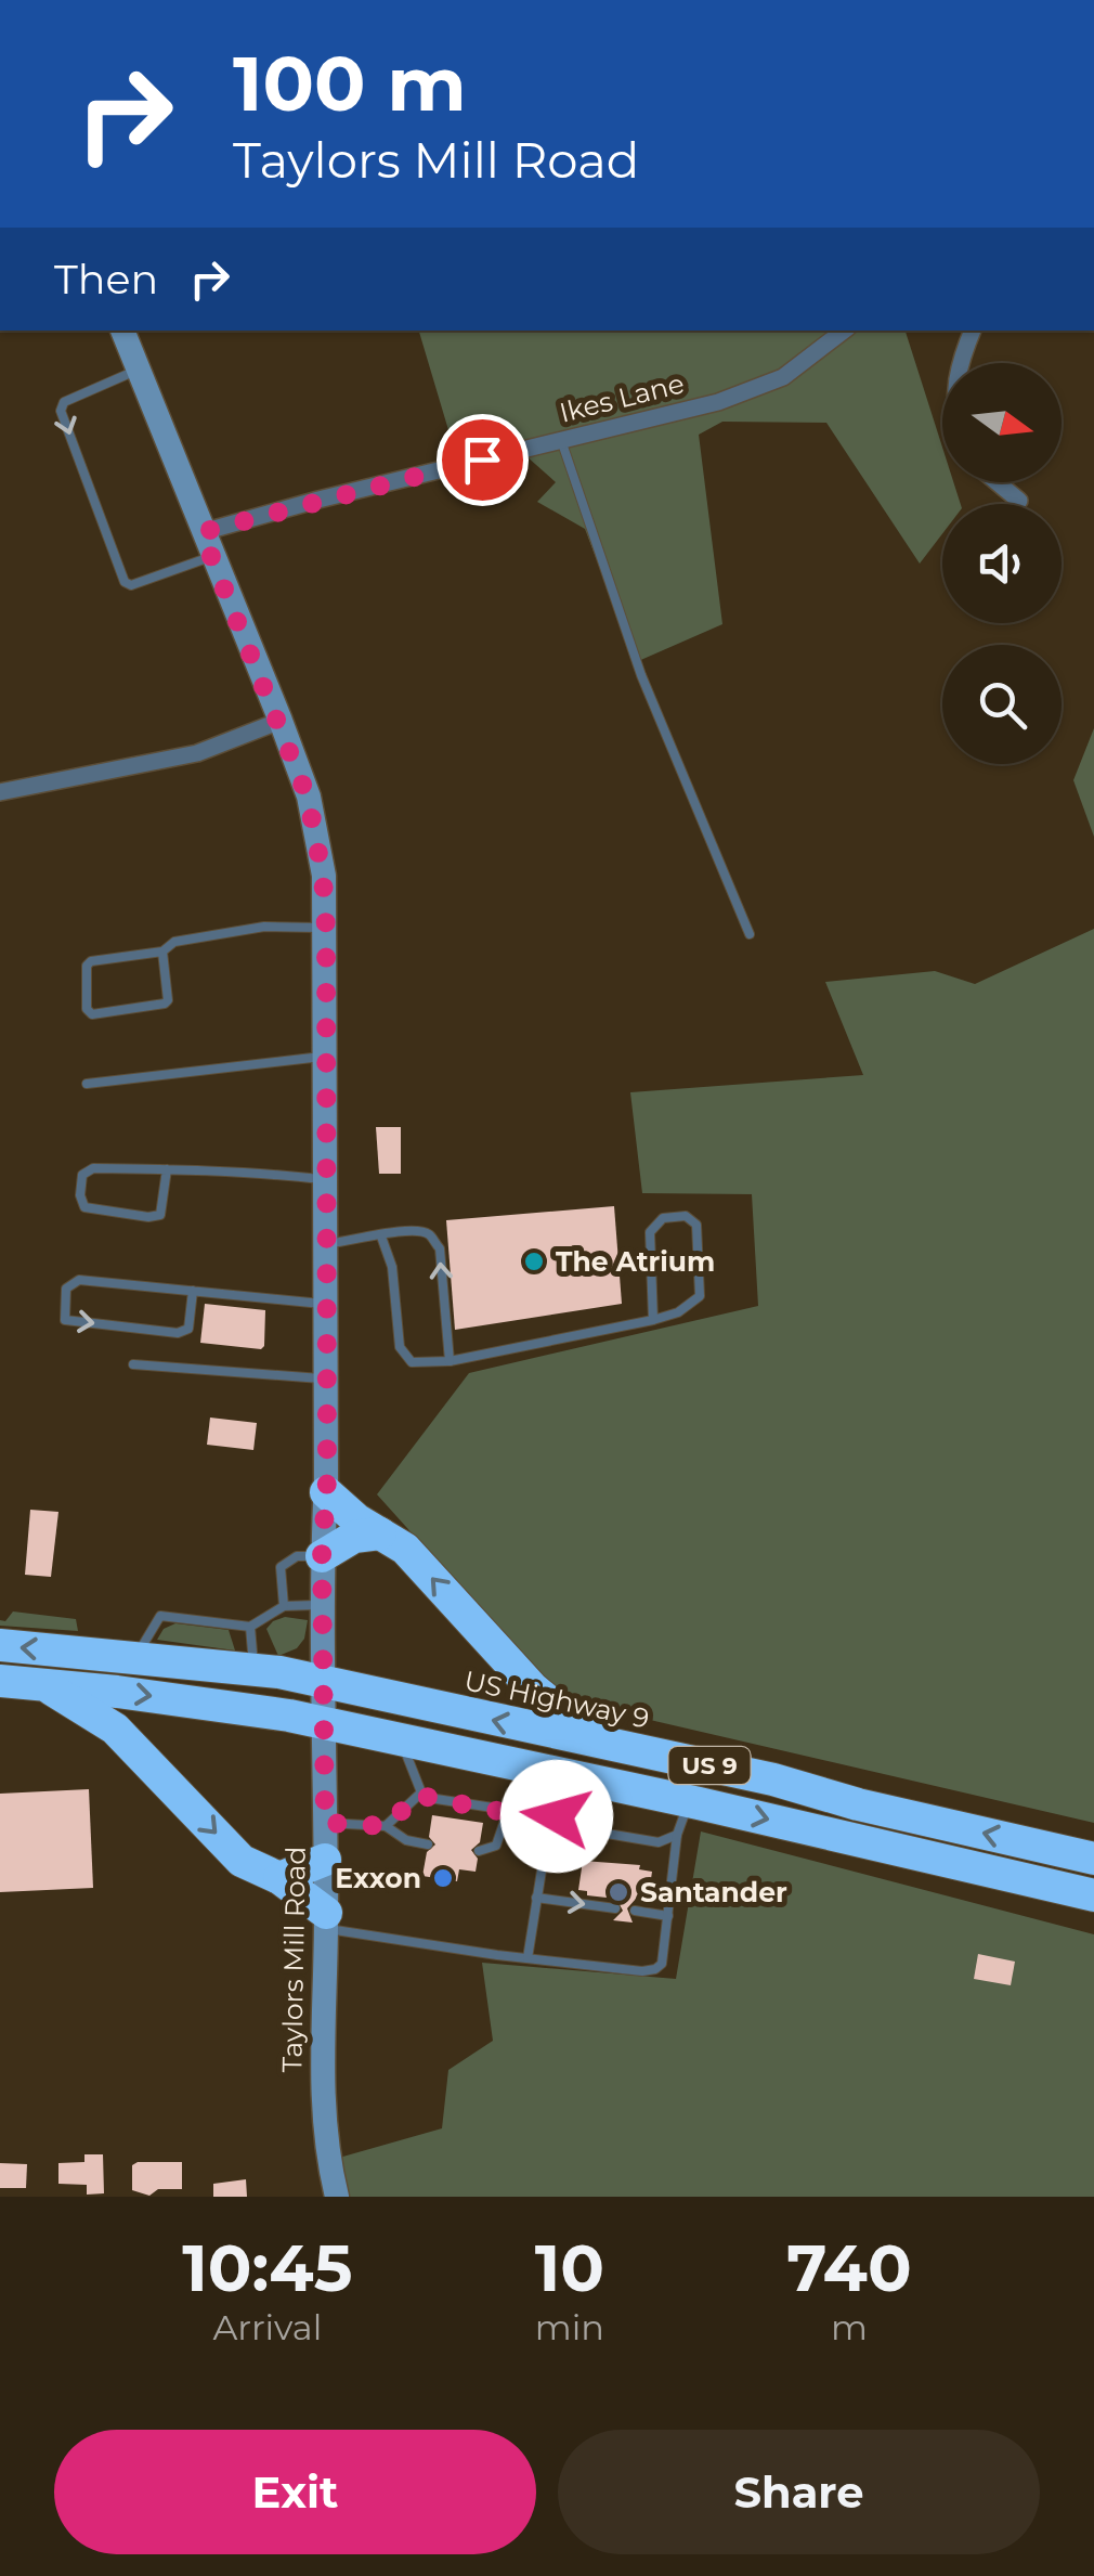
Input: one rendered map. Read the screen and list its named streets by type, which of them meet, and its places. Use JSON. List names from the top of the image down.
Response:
{
  "streets": {
    "highway": ["US Highway 9", "US 9"],
    "street": ["Ikes Lane", "Taylors Mill Road"]
  },
  "crossings": [
    ["Ikes Lane", "Taylors Mill Road"],
    ["US Highway 9", "Taylors Mill Road"],
    ["US 9", "Taylors Mill Road"]
  ],
  "places": ["The Atrium", "Exxon", "Santander"],
  "north": "right",
  "page": {
    "turn": ["100 m", "Taylors Mill Road"],
    "then": "Then",
    "eta": [
      "10:45",
      "Arrival",
      "10",
      "min",
      "740",
      "m"
    ],
    "buttons": ["Exit", "Share"]
  }
}
